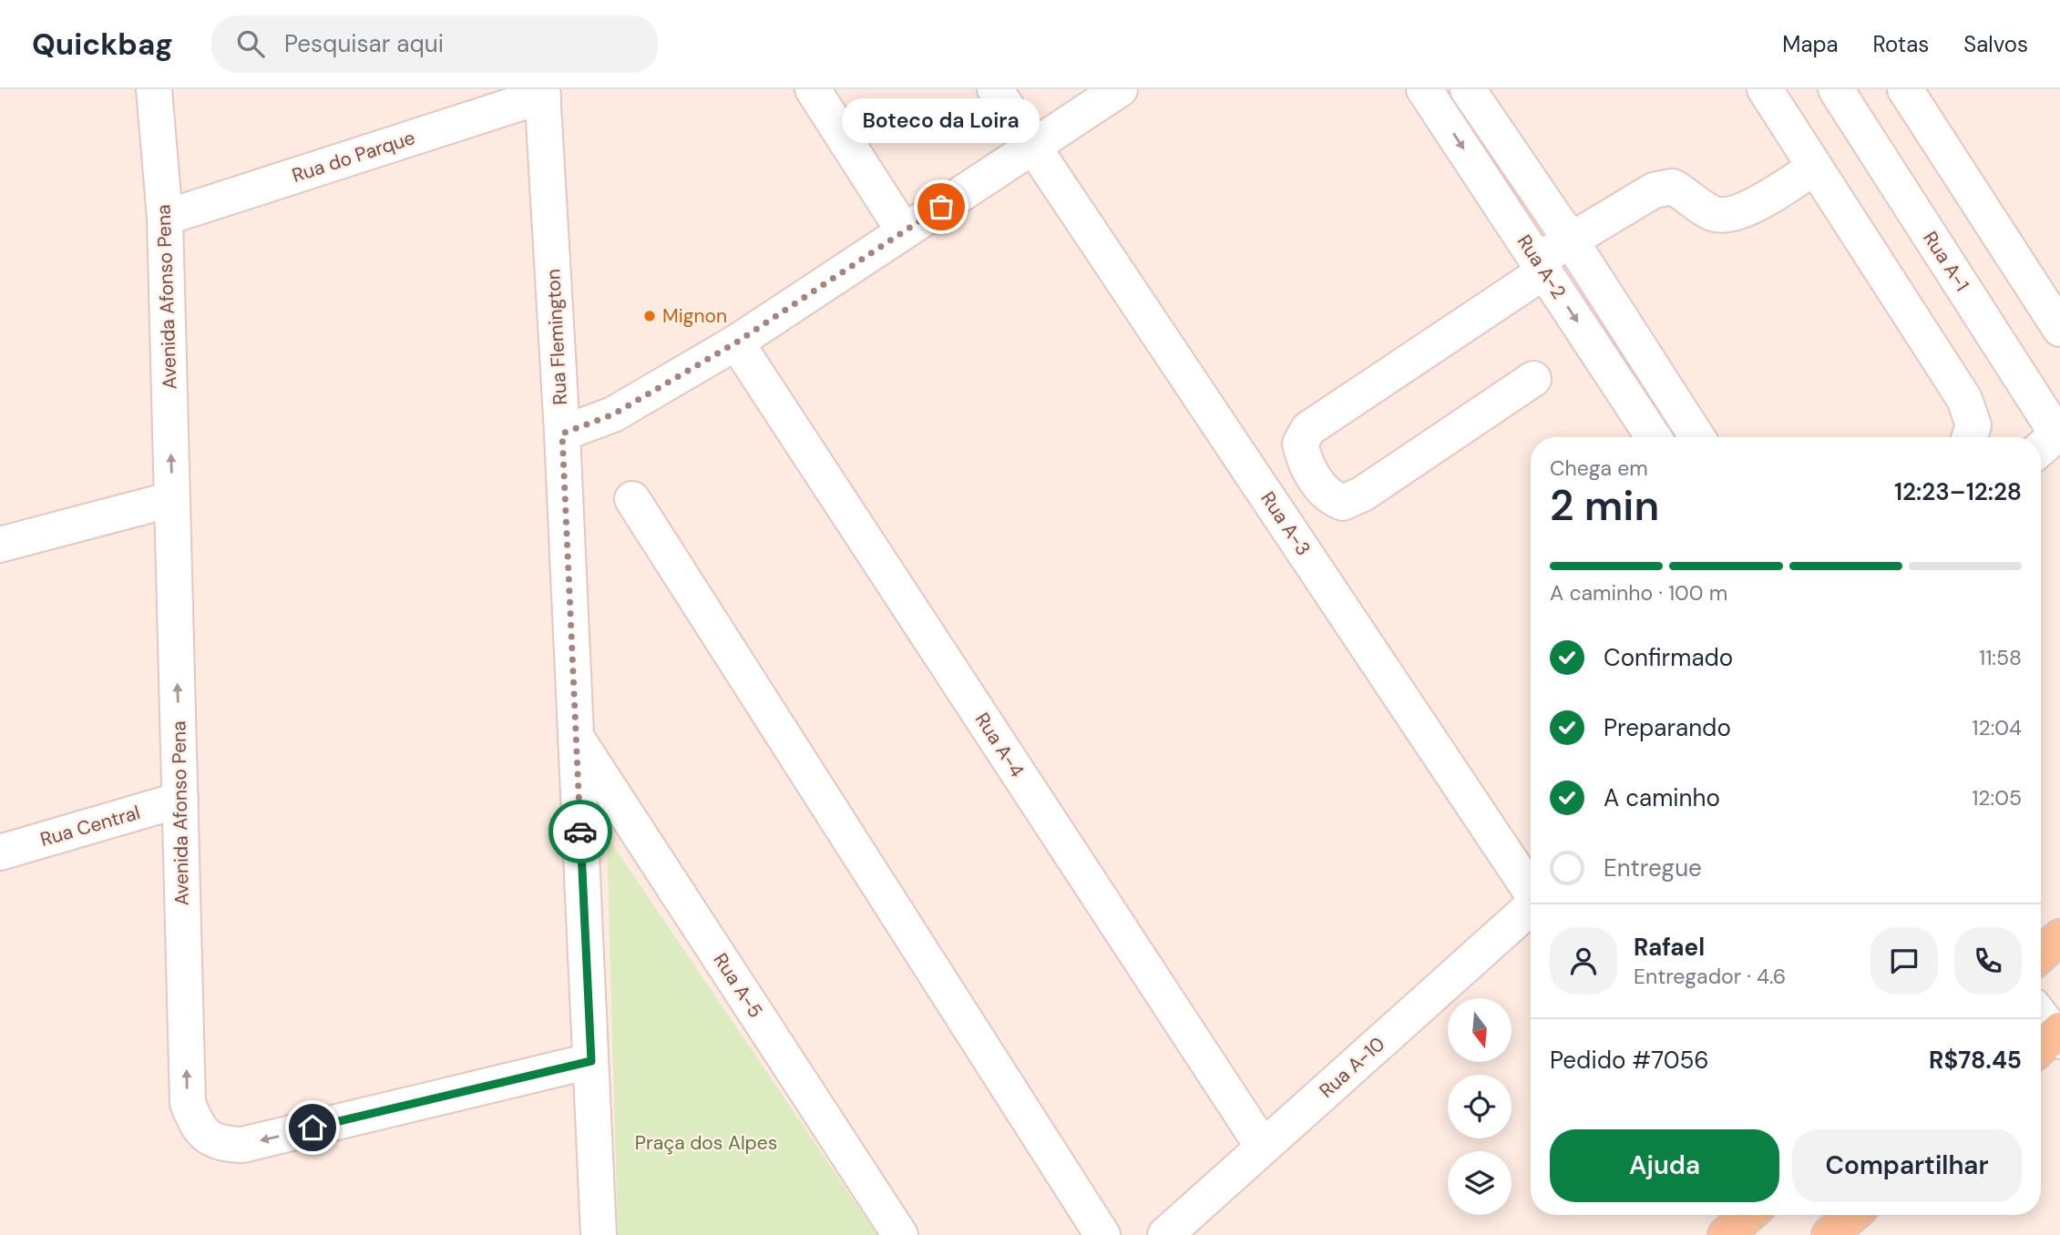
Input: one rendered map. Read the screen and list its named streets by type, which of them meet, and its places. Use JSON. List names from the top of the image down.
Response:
{
  "streets": {
    "street": [
      "Rua do Parque",
      "Rua A-1",
      "Rua A-2",
      "Avenida Afonso Pena",
      "Rua Flemington",
      "Rua A-3",
      "Rua A-4",
      "Rua Central",
      "Rua A-5",
      "Rua A-10"
    ]
  },
  "crossings": [
    ["Rua do Parque", "Avenida Afonso Pena"],
    ["Rua do Parque", "Rua Flemington"],
    ["Avenida Afonso Pena", "Rua Flemington"],
    ["Avenida Afonso Pena", "Rua Central"],
    ["Rua Flemington", "Rua A-5"],
    ["Rua A-4", "Rua A-10"]
  ],
  "parks": ["Praça dos Alpes"],
  "places": ["Boteco da Loira", "Mignon"],
  "north": "bottom",
  "page": {
    "header": "Quickbag",
    "search": "Pesquisar aqui",
    "nav": ["Mapa", "Rotas", "Salvos"],
    "bubble": "Boteco da Loira",
    "heading": ["2 min", "Chega em", "12:23–12:28"],
    "panel": [
      "Rafael",
      "Entregador · 4.6",
      "Pedido #7056",
      "R$78.45"
    ],
    "bar": "A caminho · 100 m",
    "list": [
      ["Confirmado", "11:58"],
      ["Preparando", "12:04"],
      ["A caminho", "12:05"],
      "Entregue"
    ],
    "buttons": ["Ajuda", "Compartilhar"]
  }
}
